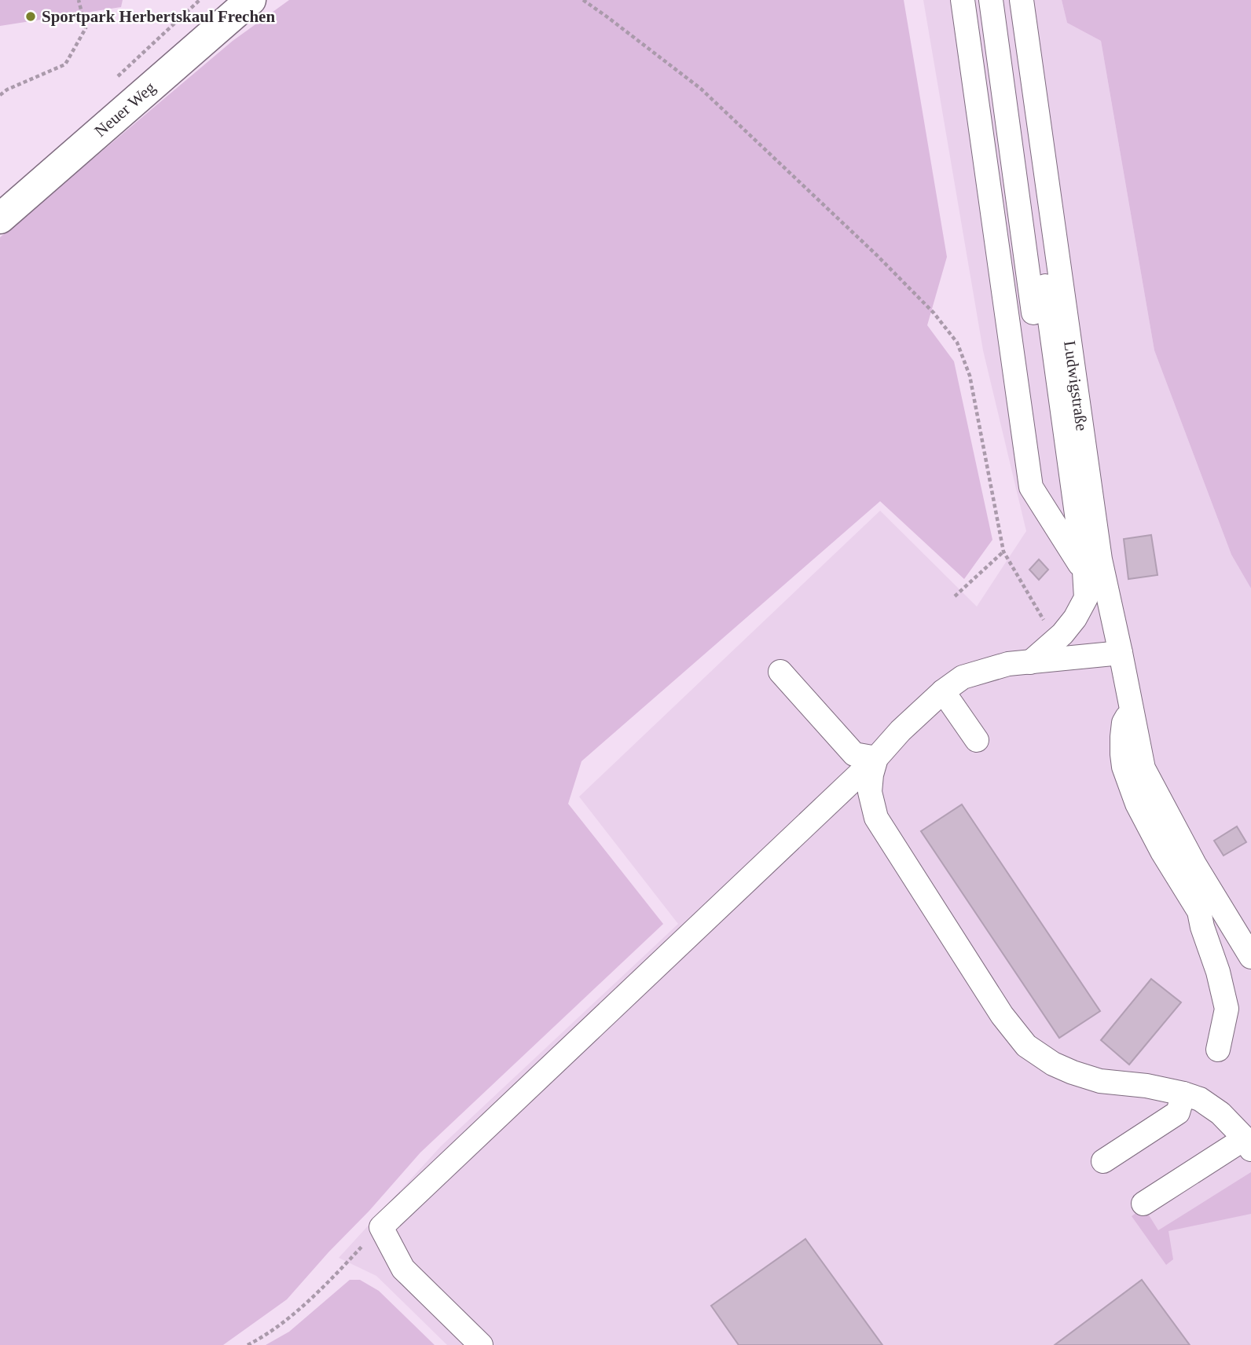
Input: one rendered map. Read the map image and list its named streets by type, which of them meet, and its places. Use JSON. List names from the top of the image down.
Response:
{
  "streets": {
    "main road": ["Neuer Weg"],
    "lane": ["Ludwigstraße"]
  },
  "places": ["Sportpark Herbertskaul Frechen"]
}
